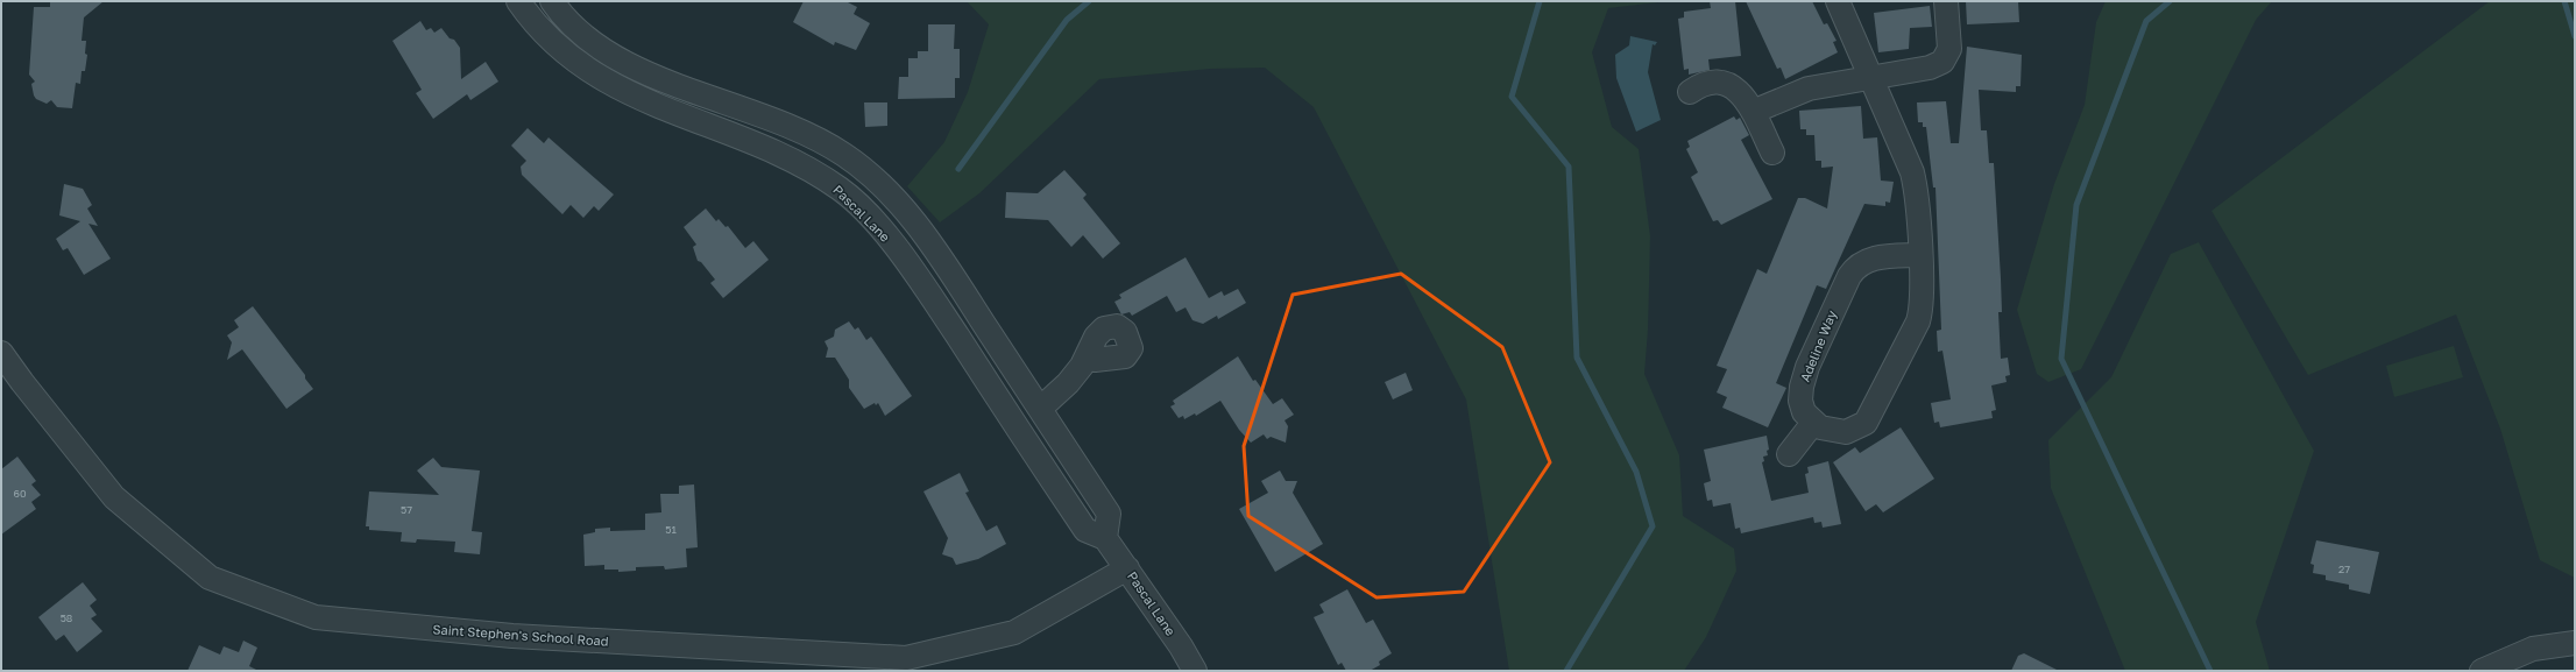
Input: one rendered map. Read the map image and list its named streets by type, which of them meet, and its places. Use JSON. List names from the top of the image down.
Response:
{
  "streets": {
    "street": ["Pascal Lane", "Adeline Way", "Saint Stephen's School Road"]
  },
  "crossings": [
    ["Pascal Lane", "Saint Stephen's School Road"]
  ],
  "house_numbers": [
    "60",
    "57",
    "51",
    "27",
    "58"
  ]
}
